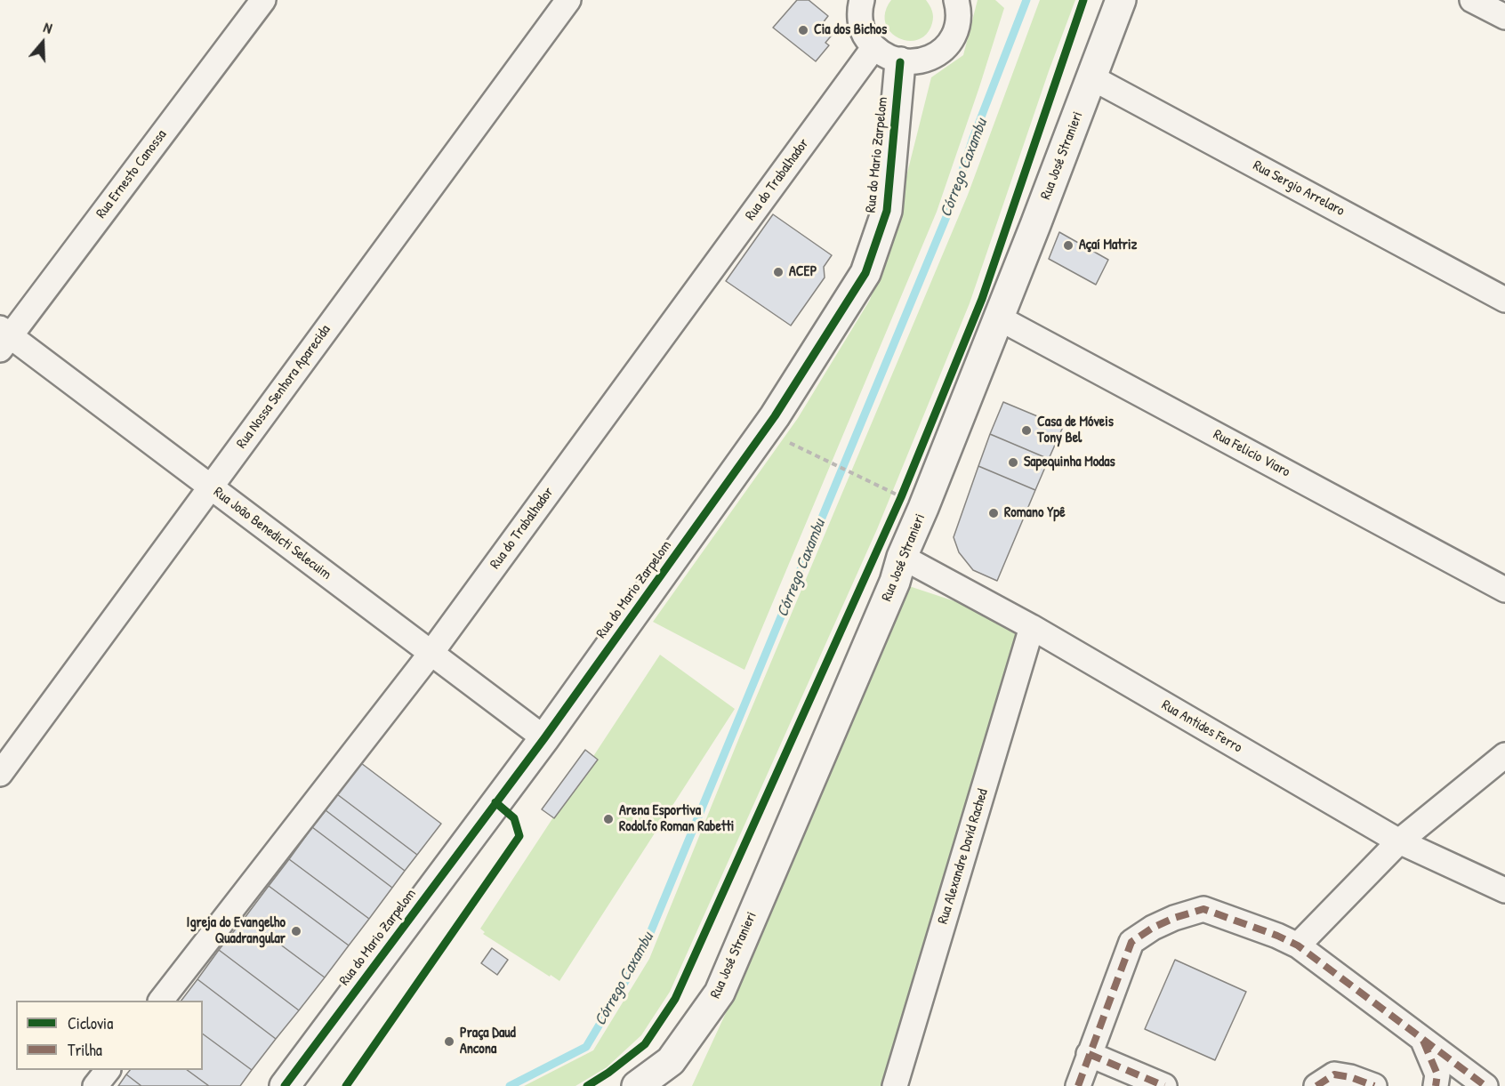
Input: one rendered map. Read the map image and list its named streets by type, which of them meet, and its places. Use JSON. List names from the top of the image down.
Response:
{
  "streets": {
    "street": [
      "Rua do Mario Zarpelom",
      "Rua José Stranieri",
      "Rua Ernesto Canossa",
      "Rua do Trabalhador",
      "Rua Sergio Arrelaro",
      "Rua Nossa Senhora Aparecida",
      "Rua Felicio Viaro",
      "Rua João Benedicti Selecuim",
      "Rua Antides Ferro",
      "Rua Alexandre David Rached"
    ]
  },
  "crossings": [
    ["Rua do Mario Zarpelom", "Rua João Benedicti Selecuim"],
    ["Rua José Stranieri", "Rua Sergio Arrelaro"],
    ["Rua José Stranieri", "Rua Felicio Viaro"],
    ["Rua José Stranieri", "Rua Antides Ferro"],
    ["Rua Ernesto Canossa", "Rua João Benedicti Selecuim"],
    ["Rua do Trabalhador", "Rua João Benedicti Selecuim"],
    ["Rua Nossa Senhora Aparecida", "Rua João Benedicti Selecuim"],
    ["Rua Antides Ferro", "Rua Alexandre David Rached"]
  ],
  "water": ["Córrego Caxambu"],
  "places": [
    "Cia dos Bichos",
    "Açaí Matriz",
    "ACEP",
    "Casa de Móveis Tony Bel",
    "Sapequinha Modas",
    "Romano Ypê",
    "Arena Esportiva Rodolfo Roman Rabetti",
    "Igreja do Evangelho Quadrangular",
    "Praça Daud Ancona"
  ],
  "legend": ["Ciclovia", "Trilha"],
  "north": "top"
}
